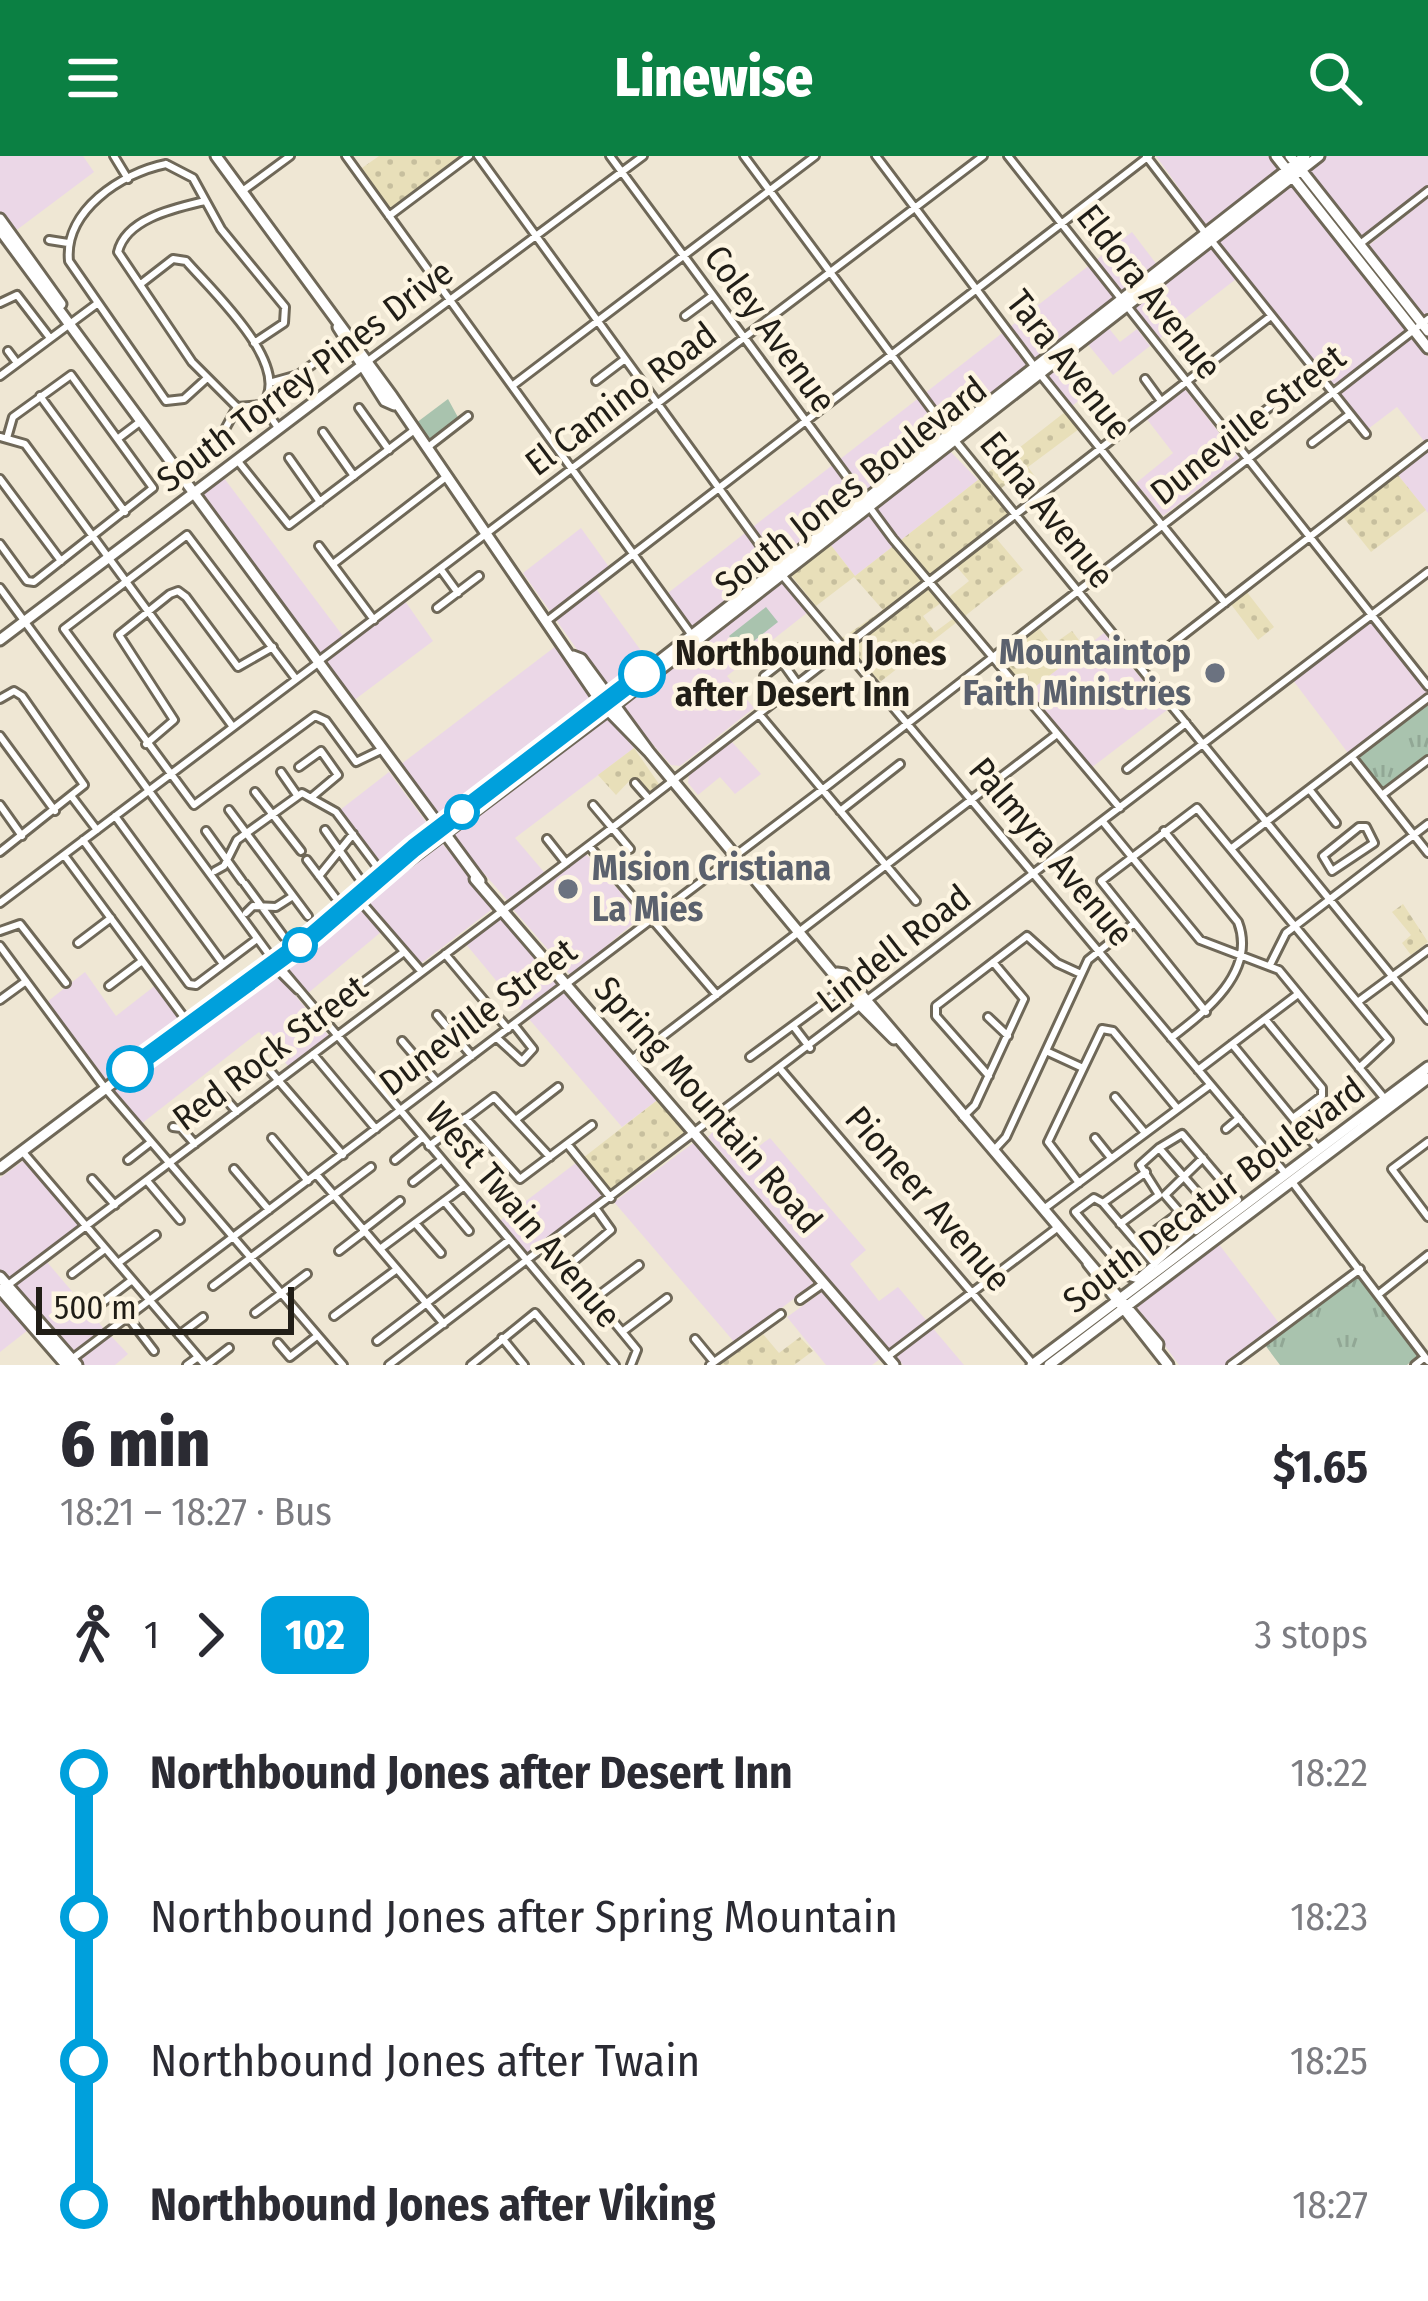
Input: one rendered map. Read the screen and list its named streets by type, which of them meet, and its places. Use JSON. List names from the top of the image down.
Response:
{
  "streets": {
    "main road": [
      "South Torrey Pines Drive",
      "South Jones Boulevard",
      "Spring Mountain Road",
      "South Decatur Boulevard"
    ],
    "street": [
      "Eldora Avenue",
      "Coley Avenue",
      "Tara Avenue",
      "El Camino Road",
      "Duneville Street",
      "Edna Avenue",
      "Palmyra Avenue",
      "Lindell Road",
      "Red Rock Street",
      "Pioneer Avenue",
      "West Twain Avenue"
    ]
  },
  "crossings": [
    ["Eldora Avenue", "Duneville Street"],
    ["Eldora Avenue", "South Jones Boulevard"],
    ["Eldora Avenue", "Lindell Road"],
    ["Eldora Avenue", "Red Rock Street"],
    ["Coley Avenue", "South Torrey Pines Drive"],
    ["Coley Avenue", "El Camino Road"],
    ["Coley Avenue", "Duneville Street"],
    ["Coley Avenue", "South Jones Boulevard"],
    ["Coley Avenue", "Lindell Road"],
    ["Coley Avenue", "Red Rock Street"],
    ["Tara Avenue", "El Camino Road"],
    ["Tara Avenue", "Duneville Street"],
    ["Tara Avenue", "South Jones Boulevard"],
    ["Tara Avenue", "Red Rock Street"],
    ["South Torrey Pines Drive", "Palmyra Avenue"],
    ["South Torrey Pines Drive", "Spring Mountain Road"],
    ["South Torrey Pines Drive", "West Twain Avenue"],
    ["El Camino Road", "Edna Avenue"],
    ["El Camino Road", "Palmyra Avenue"],
    ["El Camino Road", "Spring Mountain Road"],
    ["El Camino Road", "West Twain Avenue"],
    ["Duneville Street", "Edna Avenue"],
    ["Duneville Street", "Palmyra Avenue"],
    ["Duneville Street", "Spring Mountain Road"],
    ["Duneville Street", "West Twain Avenue"],
    ["South Jones Boulevard", "Edna Avenue"],
    ["South Jones Boulevard", "Palmyra Avenue"],
    ["South Jones Boulevard", "Spring Mountain Road"],
    ["South Jones Boulevard", "West Twain Avenue"],
    ["Edna Avenue", "Lindell Road"],
    ["Edna Avenue", "Red Rock Street"],
    ["Palmyra Avenue", "Lindell Road"],
    ["Palmyra Avenue", "Red Rock Street"],
    ["Palmyra Avenue", "South Decatur Boulevard"],
    ["Lindell Road", "Spring Mountain Road"],
    ["Lindell Road", "Pioneer Avenue"],
    ["Lindell Road", "West Twain Avenue"],
    ["Red Rock Street", "Spring Mountain Road"],
    ["Red Rock Street", "West Twain Avenue"],
    ["South Decatur Boulevard", "Pioneer Avenue"]
  ],
  "places": ["Mountaintop Faith Ministries", "Northbound Jones after Desert Inn", "Mision Cristiana La Mies"],
  "lines": ["bus line 102"],
  "scale_bar": "500 m",
  "page": {
    "header": "Linewise",
    "scale": "500 m",
    "heading": ["6 min", "18:21 – 18:27 · Bus", "$1.65"],
    "legs": ["1", "102", "3 stops"],
    "list": [
      {
        "name": "Northbound Jones after Desert Inn",
        "value": "18:22"
      },
      {
        "name": "Northbound Jones after Spring Mountain",
        "value": "18:23"
      },
      {
        "name": "Northbound Jones after Twain",
        "value": "18:25"
      },
      {
        "name": "Northbound Jones after Viking",
        "value": "18:27"
      }
    ]
  }
}
